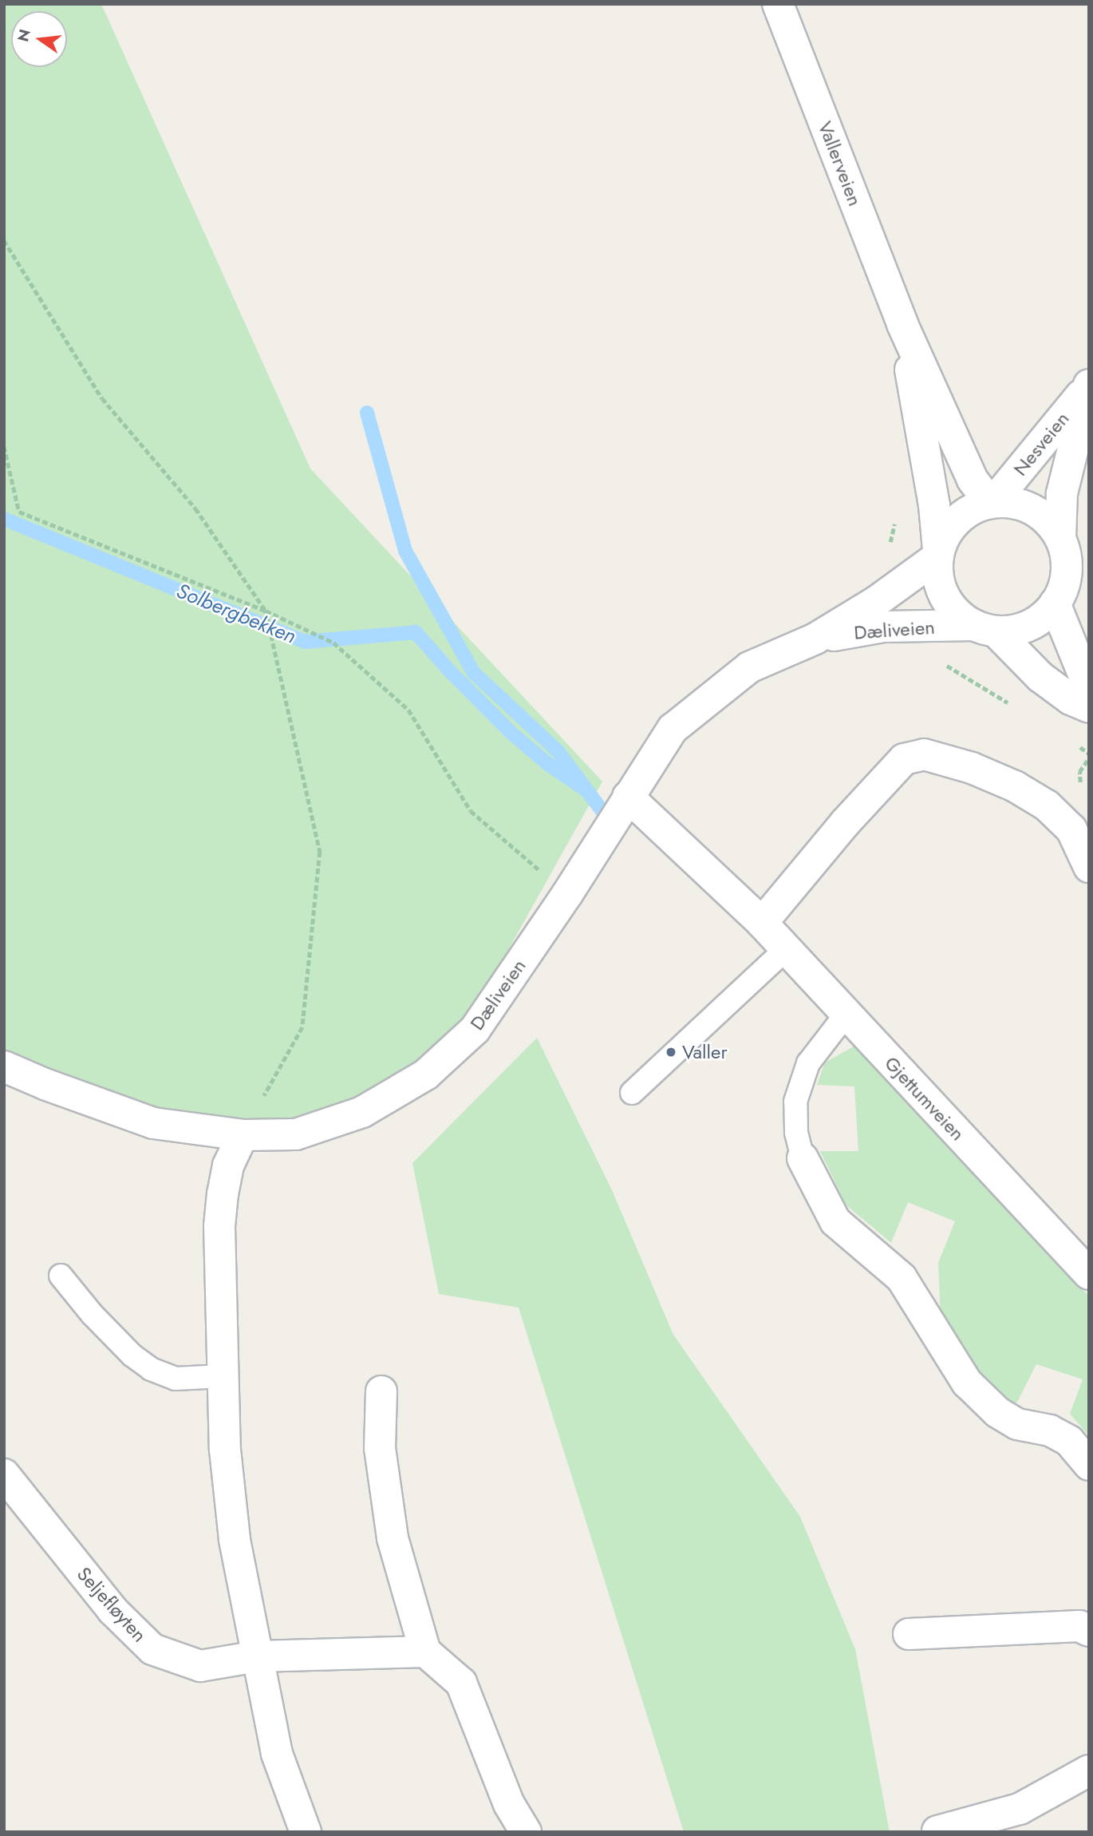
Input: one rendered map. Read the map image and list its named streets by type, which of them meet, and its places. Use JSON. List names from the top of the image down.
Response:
{
  "streets": {
    "street": [
      "Vallerveien",
      "Nesveien",
      "Dæliveien",
      "Gjettumveien",
      "Seljefløyten"
    ]
  },
  "crossings": [
    ["Vallerveien", "Nesveien"],
    ["Vallerveien", "Dæliveien"],
    ["Nesveien", "Dæliveien"],
    ["Dæliveien", "Gjettumveien"]
  ],
  "water": ["Solbergbekken"],
  "places": ["Valler"],
  "north": "left"
}
